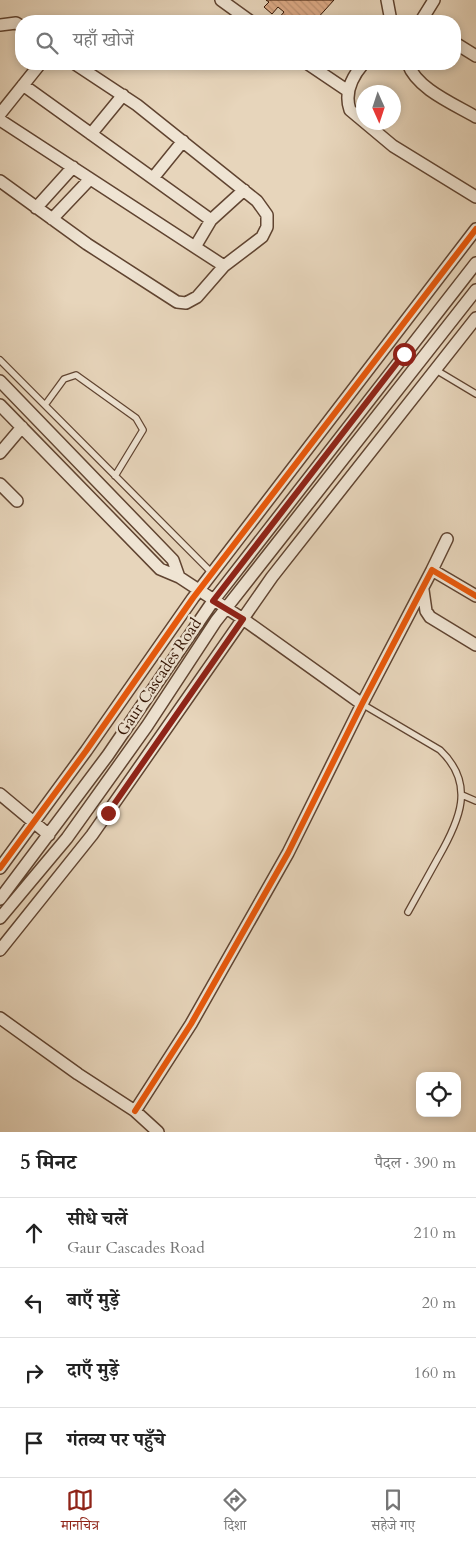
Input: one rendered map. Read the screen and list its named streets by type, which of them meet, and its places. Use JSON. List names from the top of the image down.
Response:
{
  "streets": {
    "street": ["Gaur Cascades Road"]
  },
  "north": "bottom",
  "page": {
    "search": "यहाँ खोजें",
    "heading": ["5 मिनट", "पैदल · 390 m"],
    "list": [
      ["सीधे चलें", "Gaur Cascades Road", "210 m"],
      ["बाएँ मुड़ें", "20 m"],
      ["दाएँ मुड़ें", "160 m"],
      "गंतव्य पर पहुँचे"
    ],
    "nav": ["मानचित्र", "दिशा", "सहेजे गए"]
  }
}
